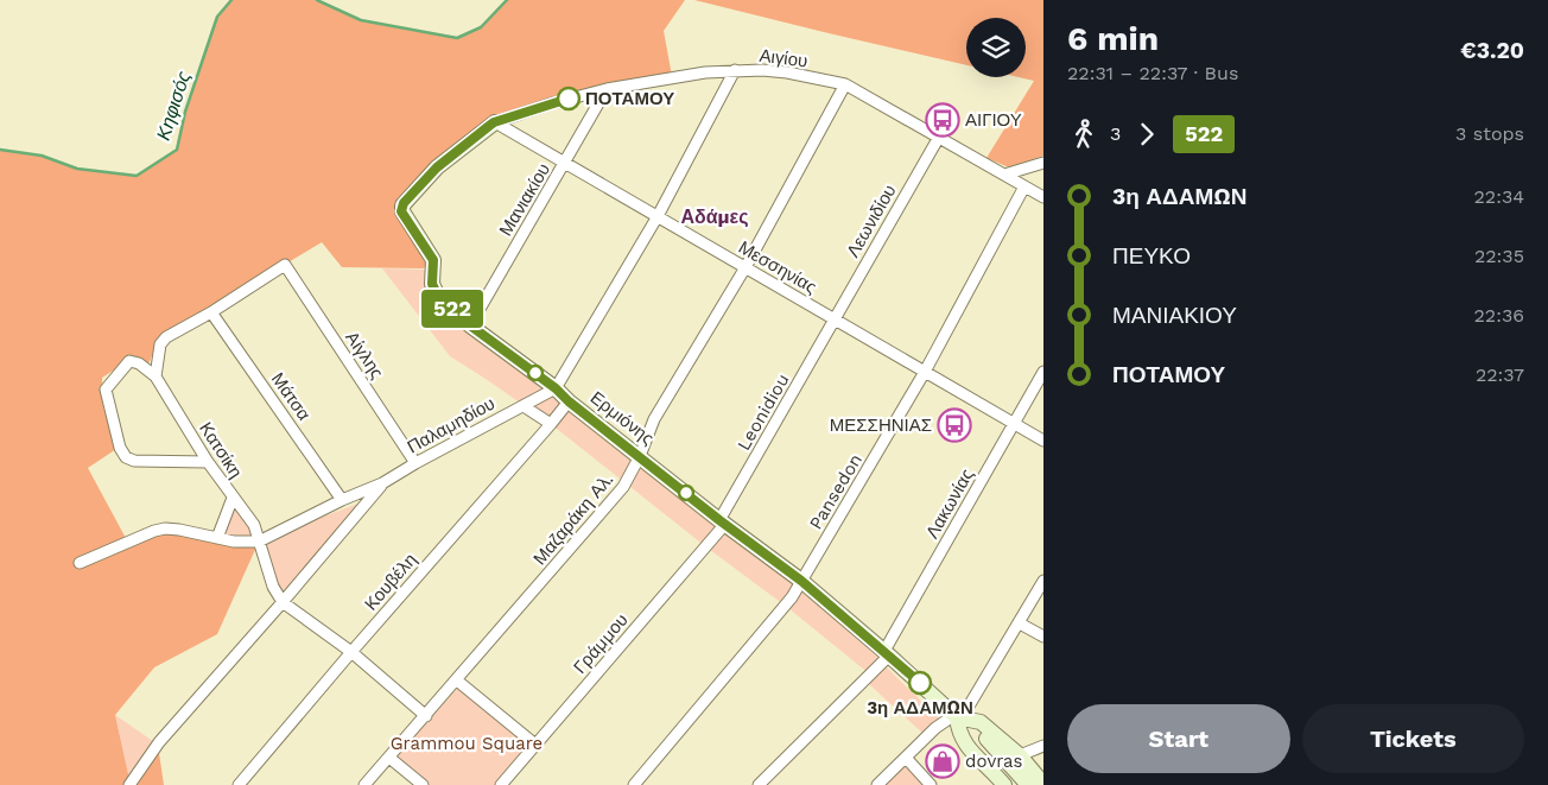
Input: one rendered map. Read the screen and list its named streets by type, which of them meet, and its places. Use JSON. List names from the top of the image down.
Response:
{
  "streets": {
    "street": [
      "Αιγίου",
      "Μανιακίου",
      "Λεωνιδίου",
      "Μεσσηνίας",
      "Αίγλης",
      "Μάτσα",
      "Leonidiou",
      "Ερμιόνης",
      "Παλαμηδίου",
      "Κατσίκη",
      "Pansedon",
      "Λακωνίας",
      "Μαζαράκη Αλ.",
      "Κουβέλη",
      "Γράμμου"
    ]
  },
  "crossings": [
    ["Αιγίου", "Μανιακίου"],
    ["Αιγίου", "Λεωνιδίου"],
    ["Αιγίου", "Μεσσηνίας"],
    ["Αιγίου", "Ερμιόνης"],
    ["Αιγίου", "Pansedon"],
    ["Αιγίου", "Μαζαράκη Αλ."],
    ["Μανιακίου", "Μεσσηνίας"],
    ["Μανιακίου", "Ερμιόνης"],
    ["Λεωνιδίου", "Μεσσηνίας"],
    ["Λεωνιδίου", "Leonidiou"],
    ["Μεσσηνίας", "Leonidiou"],
    ["Μεσσηνίας", "Ερμιόνης"],
    ["Μεσσηνίας", "Pansedon"],
    ["Μεσσηνίας", "Λακωνίας"],
    ["Μεσσηνίας", "Μαζαράκη Αλ."],
    ["Αίγλης", "Μάτσα"],
    ["Αίγλης", "Παλαμηδίου"],
    ["Μάτσα", "Παλαμηδίου"],
    ["Leonidiou", "Ερμιόνης"],
    ["Leonidiou", "Γράμμου"],
    ["Ερμιόνης", "Παλαμηδίου"],
    ["Ερμιόνης", "Pansedon"],
    ["Ερμιόνης", "Λακωνίας"],
    ["Ερμιόνης", "Μαζαράκη Αλ."],
    ["Ερμιόνης", "Κουβέλη"],
    ["Ερμιόνης", "Γράμμου"],
    ["Παλαμηδίου", "Κατσίκη"]
  ],
  "districts": ["Αδάμες"],
  "water": ["Κηφισός"],
  "parks": ["Grammou Square"],
  "places": {
    "other": ["ΠΟΤΑΜΟΥ", "3η ΑΔΑΜΩΝ"],
    "bus stop": ["ΑΙΓΙΟΥ", "ΜΕΣΣΗΝΙΑΣ"],
    "shop": ["dovras"]
  },
  "lines": ["bus line 522"],
  "page": {
    "on_map": "522",
    "heading": ["6 min", "22:31 – 22:37 · Bus", "€3.20"],
    "legs": ["3", "522", "3 stops"],
    "list": [
      {
        "name": "3η ΑΔΑΜΩΝ",
        "value": "22:34"
      },
      {
        "name": "ΠΕΥΚΟ",
        "value": "22:35"
      },
      {
        "name": "ΜΑΝΙΑΚΙΟΥ",
        "value": "22:36"
      },
      {
        "name": "ΠΟΤΑΜΟΥ",
        "value": "22:37"
      }
    ],
    "buttons": ["Start", "Tickets"]
  }
}
